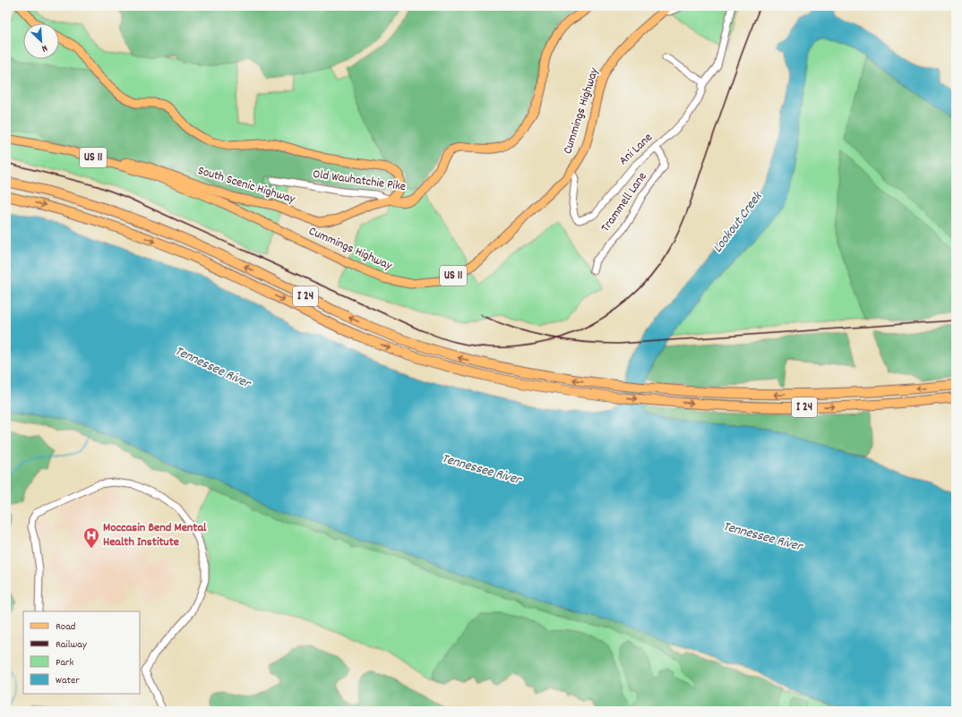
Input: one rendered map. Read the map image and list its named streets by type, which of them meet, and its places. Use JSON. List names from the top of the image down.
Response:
{
  "streets": {
    "highway": ["I 24"],
    "main road": [
      "Cummings Highway",
      "US 11",
      "Old Wauhatchie Pike",
      "South Scenic Highway"
    ],
    "street": ["Ani Lane", "Trammell Lane"]
  },
  "crossings": [
    ["Cummings Highway", "Ani Lane"],
    ["Cummings Highway", "South Scenic Highway"],
    ["Ani Lane", "Trammell Lane"],
    ["Old Wauhatchie Pike", "South Scenic Highway"]
  ],
  "water": ["Lookout Creek", "Tennessee River"],
  "places": {
    "hospital": ["Moccasin Bend Mental Health Institute"]
  },
  "legend": [
    "Road",
    "Railway",
    "Park",
    "Water"
  ],
  "north": "bottom right"
}
